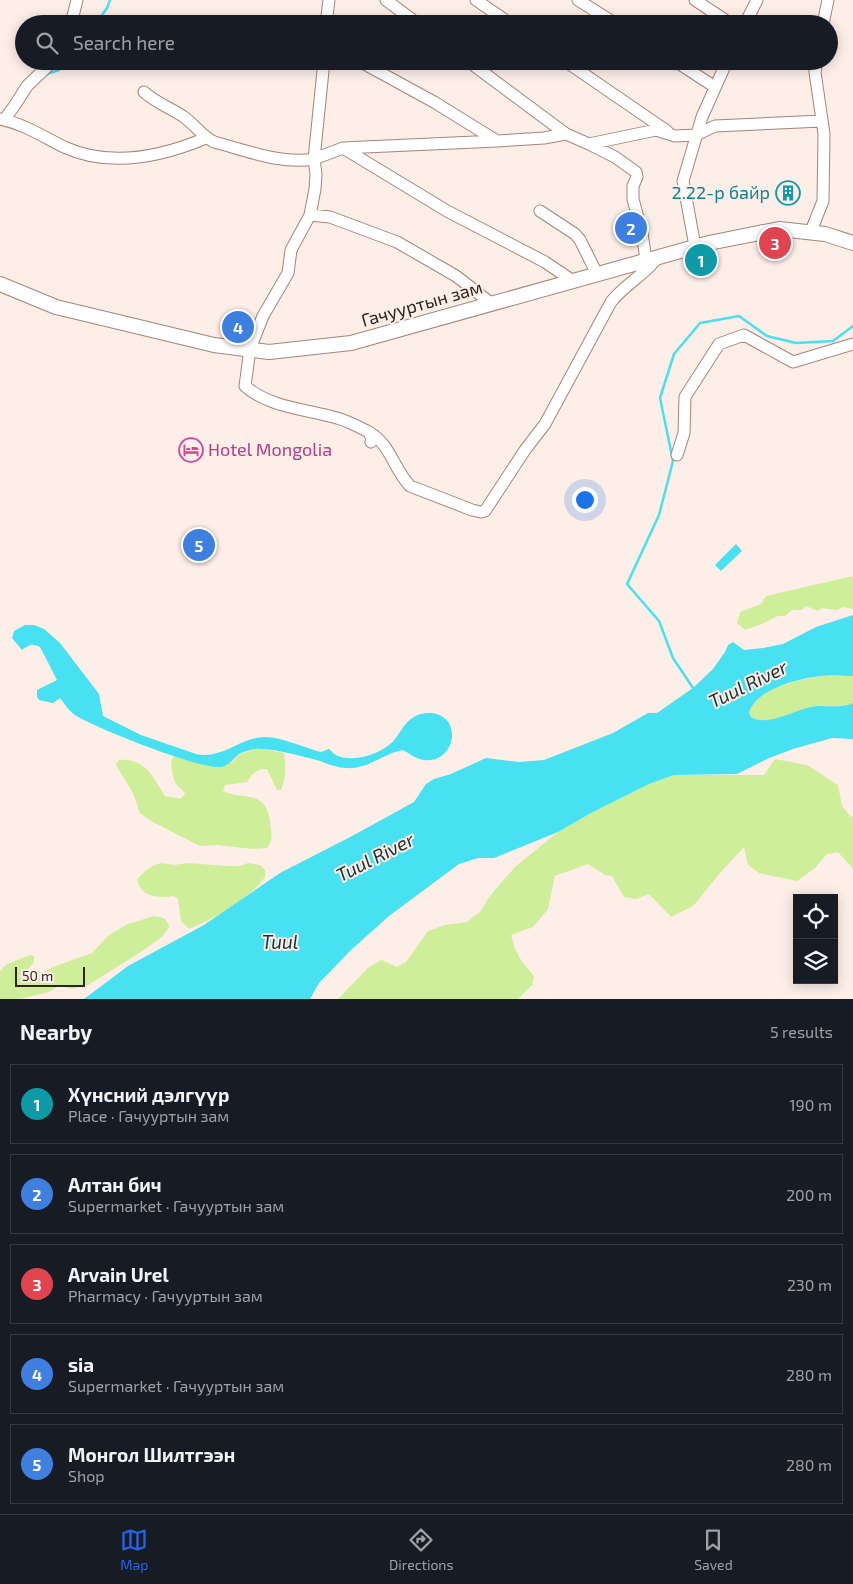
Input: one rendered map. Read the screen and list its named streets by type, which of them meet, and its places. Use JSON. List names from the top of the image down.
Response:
{
  "streets": {
    "main road": ["Гачууртын зам"]
  },
  "water": ["Tuul River", "Tuul"],
  "places": {
    "building": ["2.22-р байр"],
    "hotel": ["Hotel Mongolia"]
  },
  "scale_bar": "50 m",
  "page": {
    "search": "Search here",
    "pins": [
      "2",
      "3",
      "1",
      "4",
      "5"
    ],
    "scale": "50 m",
    "heading": ["Nearby", "5 results"],
    "list": [
      {
        "mark": "1",
        "name": "Хүнсний дэлгүүр",
        "note": "Place · Гачууртын зам",
        "value": "190 m"
      },
      {
        "mark": "2",
        "name": "Алтан бич",
        "note": "Supermarket · Гачууртын зам",
        "value": "200 m"
      },
      {
        "mark": "3",
        "name": "Arvain Urel",
        "note": "Pharmacy · Гачууртын зам",
        "value": "230 m"
      },
      {
        "mark": "4",
        "name": "sia",
        "note": "Supermarket · Гачууртын зам",
        "value": "280 m"
      },
      {
        "mark": "5",
        "name": "Монгол Шилтгээн",
        "note": "Shop",
        "value": "280 m"
      }
    ],
    "nav": ["Map", "Directions", "Saved"]
  }
}
